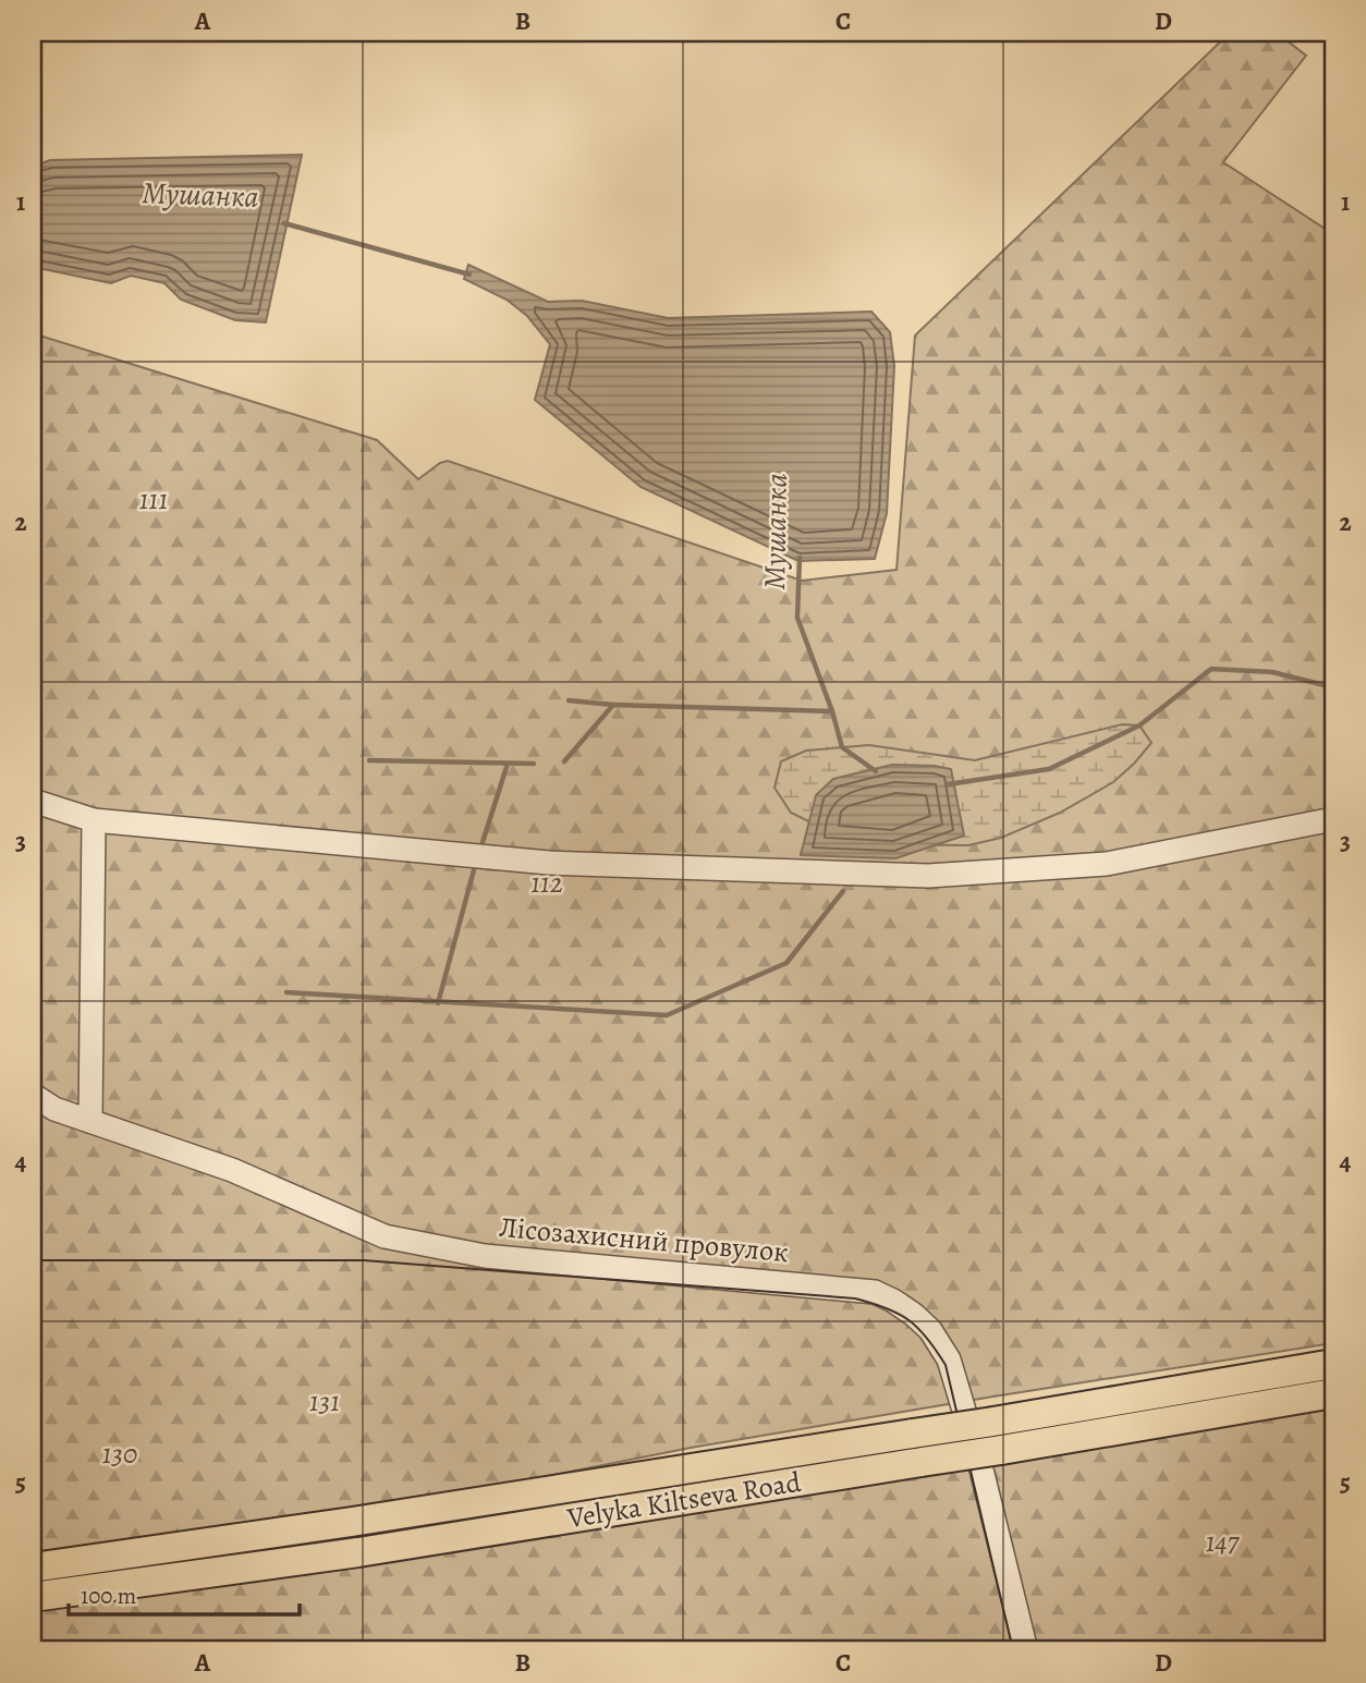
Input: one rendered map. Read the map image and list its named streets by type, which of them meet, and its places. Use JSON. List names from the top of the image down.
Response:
{
  "streets": {
    "main road": ["Velyka Kiltseva Road"],
    "street": ["Лісозахисний провулок"]
  },
  "water": ["Мушанка"],
  "parks": [
    "111",
    "112",
    "131",
    "130",
    "147"
  ],
  "scale_bar": "100 m",
  "grid": {
    "columns": [
      "A",
      "B",
      "C",
      "D"
    ],
    "rows": [
      "1",
      "2",
      "3",
      "4",
      "5"
    ]
  }
}
